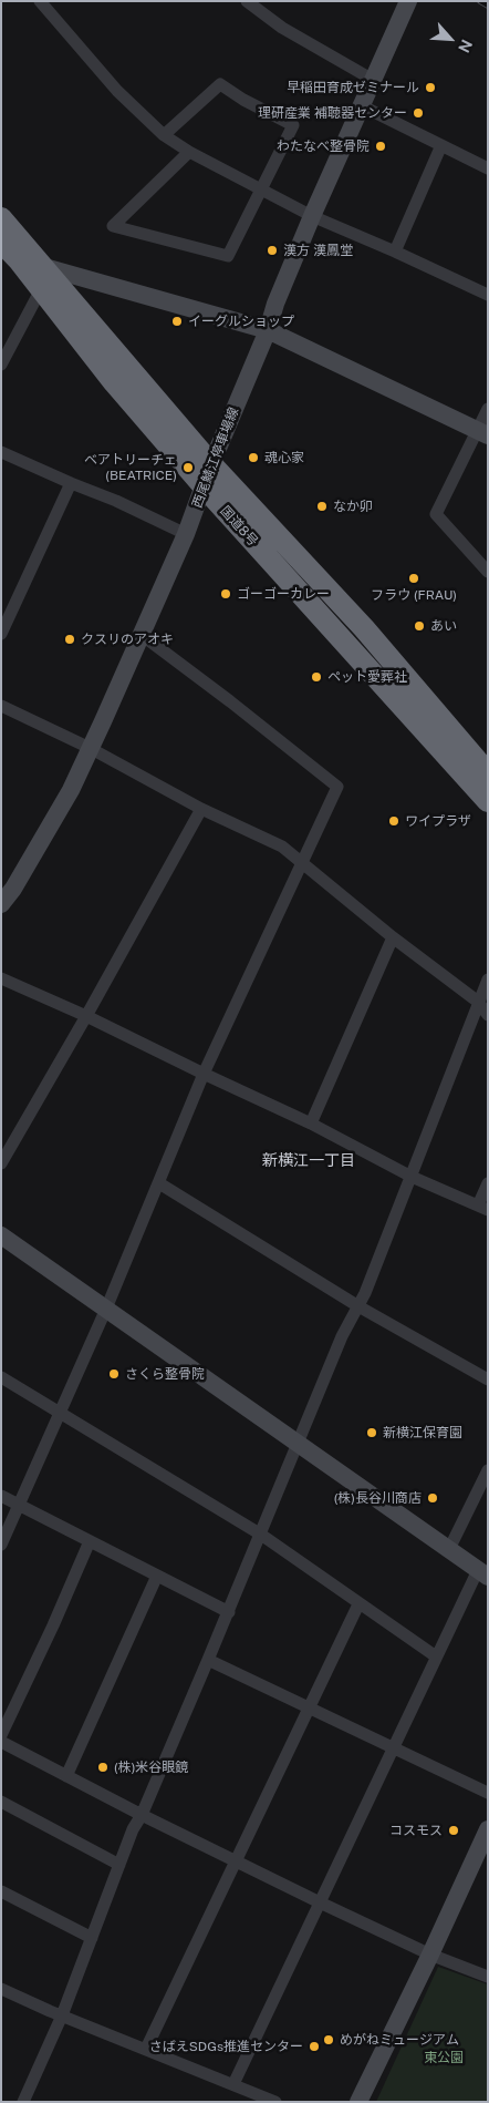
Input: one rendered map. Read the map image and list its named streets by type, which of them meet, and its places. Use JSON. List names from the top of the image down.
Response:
{
  "streets": {
    "highway": ["国道8号"],
    "street": ["西尾鯖江停車場線"]
  },
  "crossings": [
    ["西尾鯖江停車場線", "国道8号"]
  ],
  "districts": ["新横江一丁目"],
  "parks": ["東公園"],
  "places": [
    "早稲田育成ゼミナール",
    "理研産業 補聴器センター",
    "わたなべ整骨院",
    "漢方 漢鳳堂",
    "イーグルショップ",
    "魂心家",
    "ベアトリーチェ (BEATRICE)",
    "なか卯",
    "フラウ (FRAU)",
    "ゴーゴーカレー",
    "あい",
    "クスリのアオキ",
    "ペット愛葬社",
    "ワイプラザ",
    "さくら整骨院",
    "新横江保育園",
    "(株)長谷川商店",
    "(株)米谷眼鏡",
    "コスモス",
    "めがねミュージアム",
    "さばえSDGs推進センター"
  ],
  "north": "bottom right"
}
